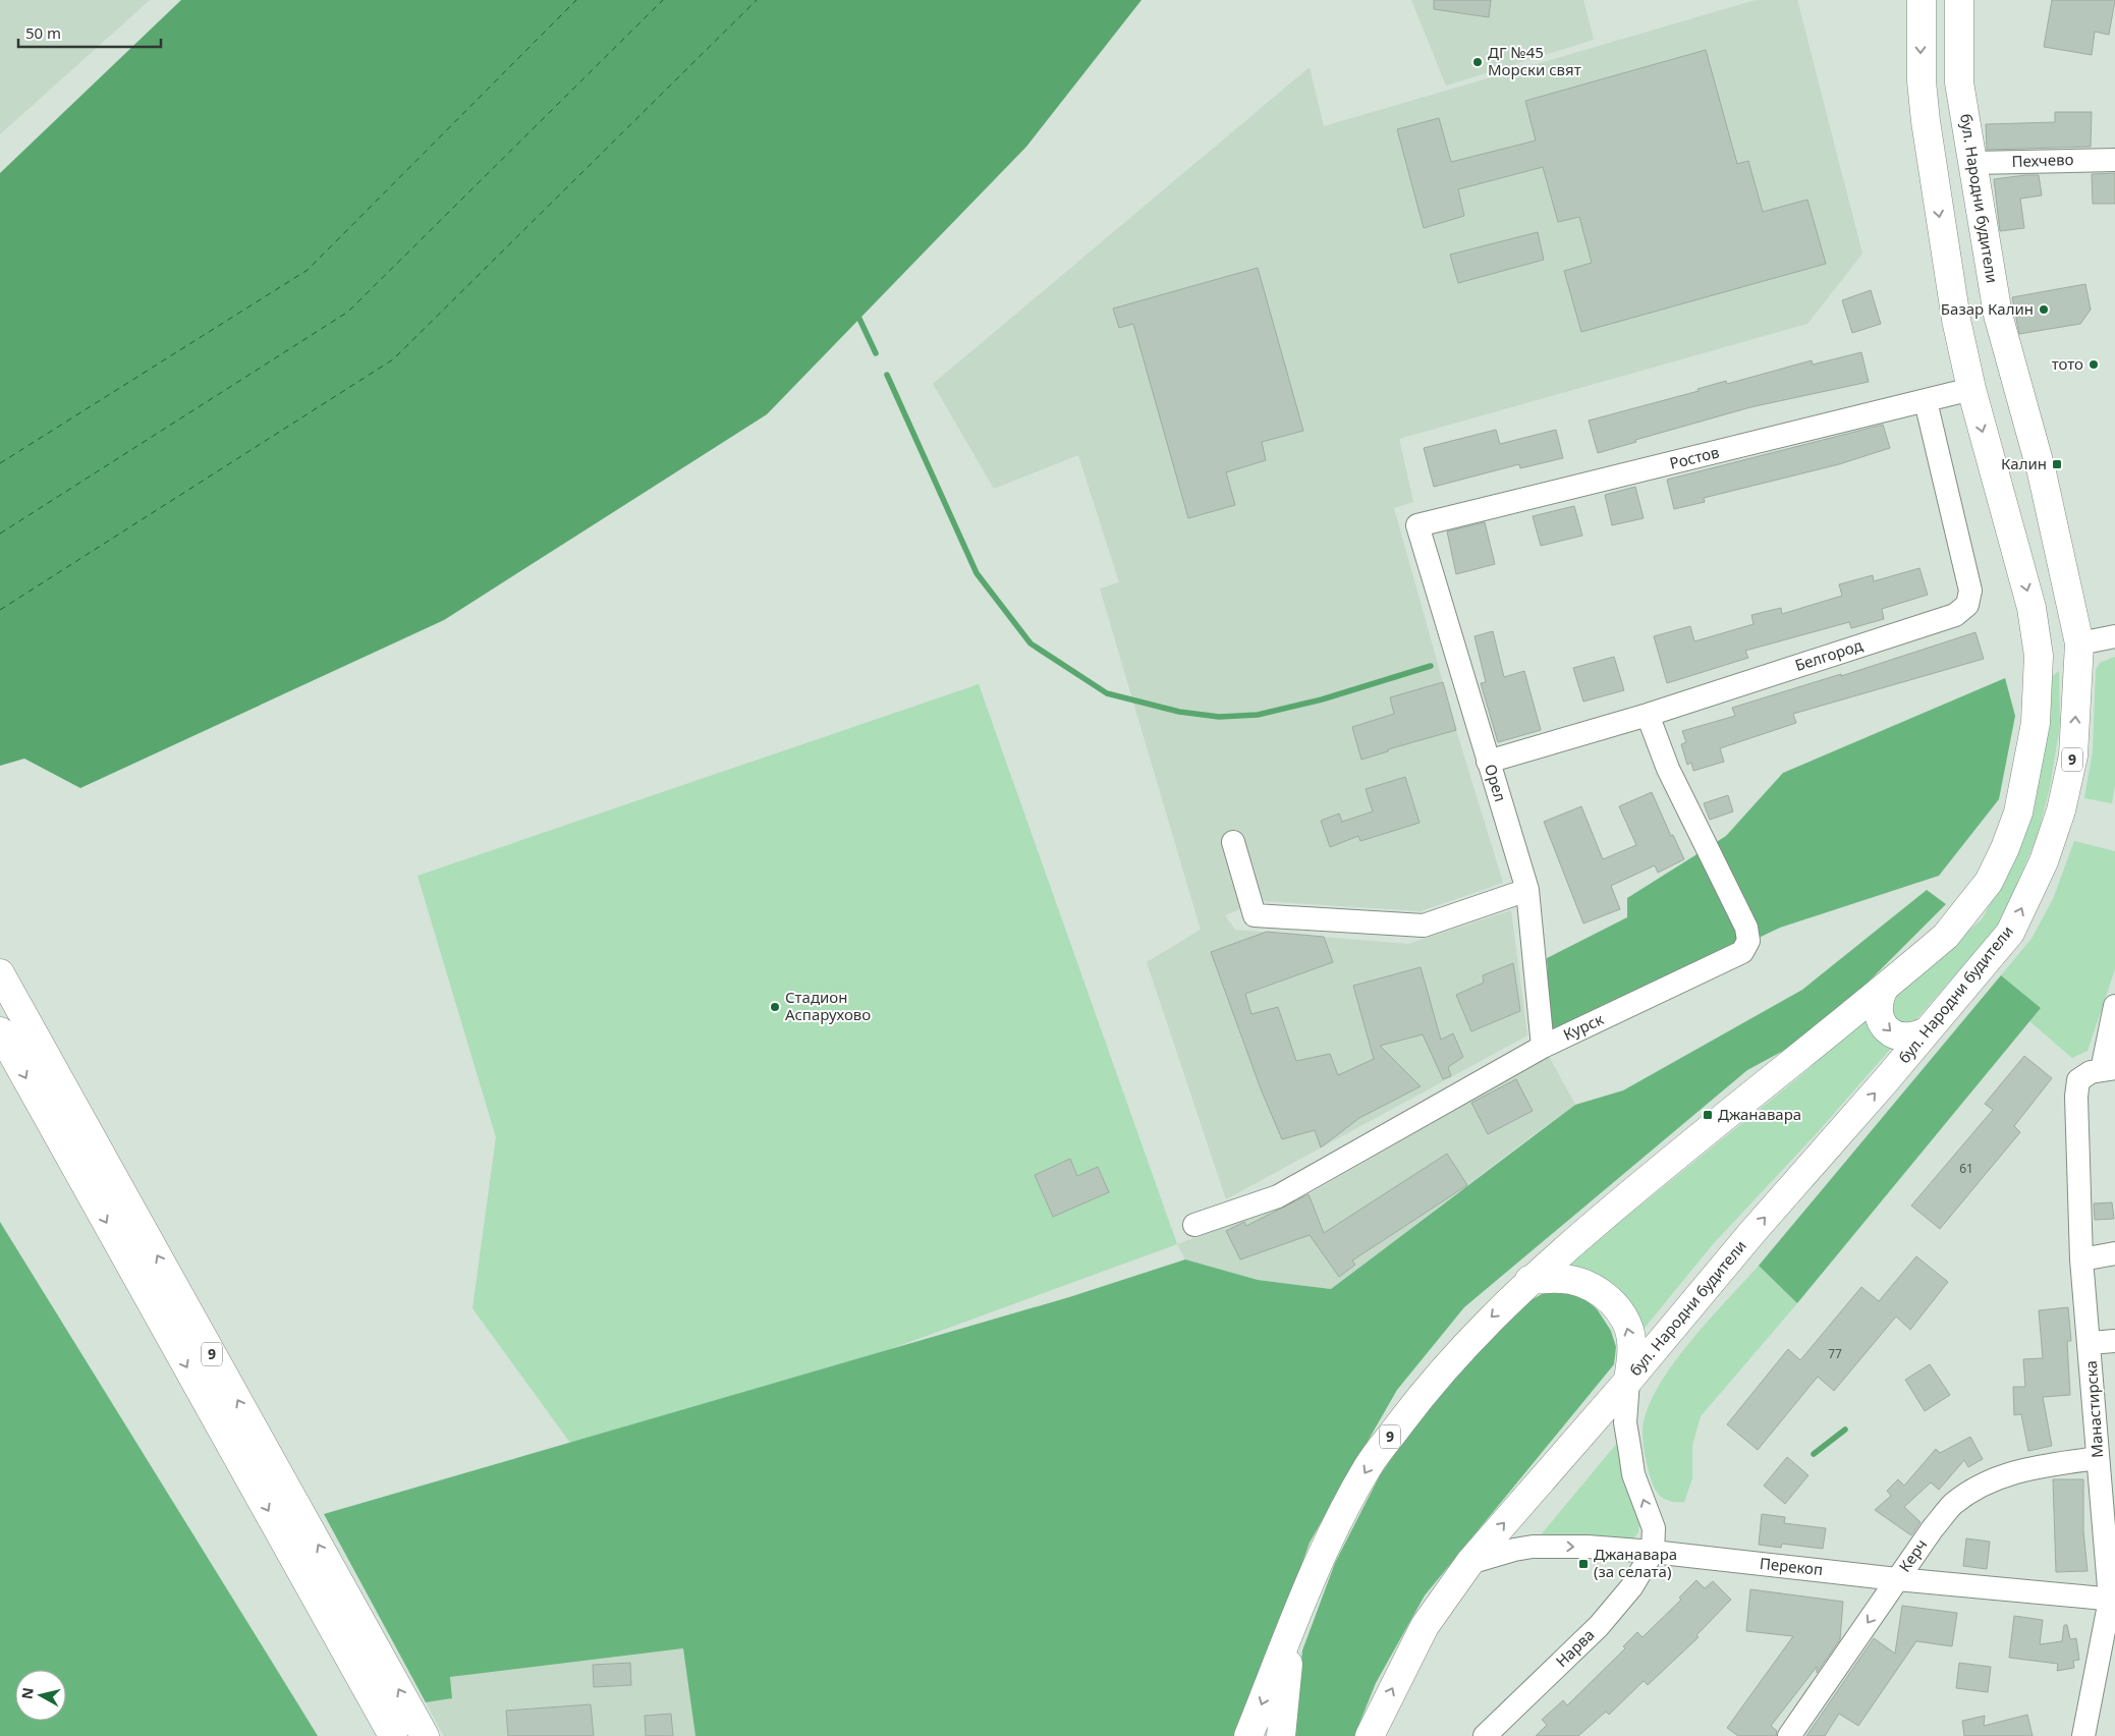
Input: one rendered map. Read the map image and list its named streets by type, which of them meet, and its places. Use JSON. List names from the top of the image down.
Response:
{
  "streets": {
    "main road": ["бул. Народни будители", "9"],
    "street": [
      "Пехчево",
      "Ростов",
      "Белгород",
      "Орел",
      "Курск",
      "Манастирска",
      "Керч",
      "Перекоп",
      "Нарва"
    ]
  },
  "crossings": [
    ["Пехчево", "бул. Народни будители"],
    ["бул. Народни будители", "Перекоп"],
    ["Ростов", "Белгород"],
    ["Ростов", "9"],
    ["Ростов", "Орел"],
    ["Белгород", "Орел"],
    ["Белгород", "Курск"],
    ["Орел", "Курск"],
    ["Манастирска", "Керч"],
    ["Манастирска", "Перекоп"],
    ["Керч", "Перекоп"],
    ["Перекоп", "Нарва"]
  ],
  "one_way": ["Керч"],
  "places": {
    "other": [
      "ДГ №45 Морски свят",
      "Базар Калин",
      "тото",
      "Стадион Аспарухово"
    ],
    "transit": ["Калин", "Джанавара", "Джанавара (за селата)"]
  },
  "house_numbers": ["61", "77"],
  "scale_bar": "50 m",
  "north": "left"
}
